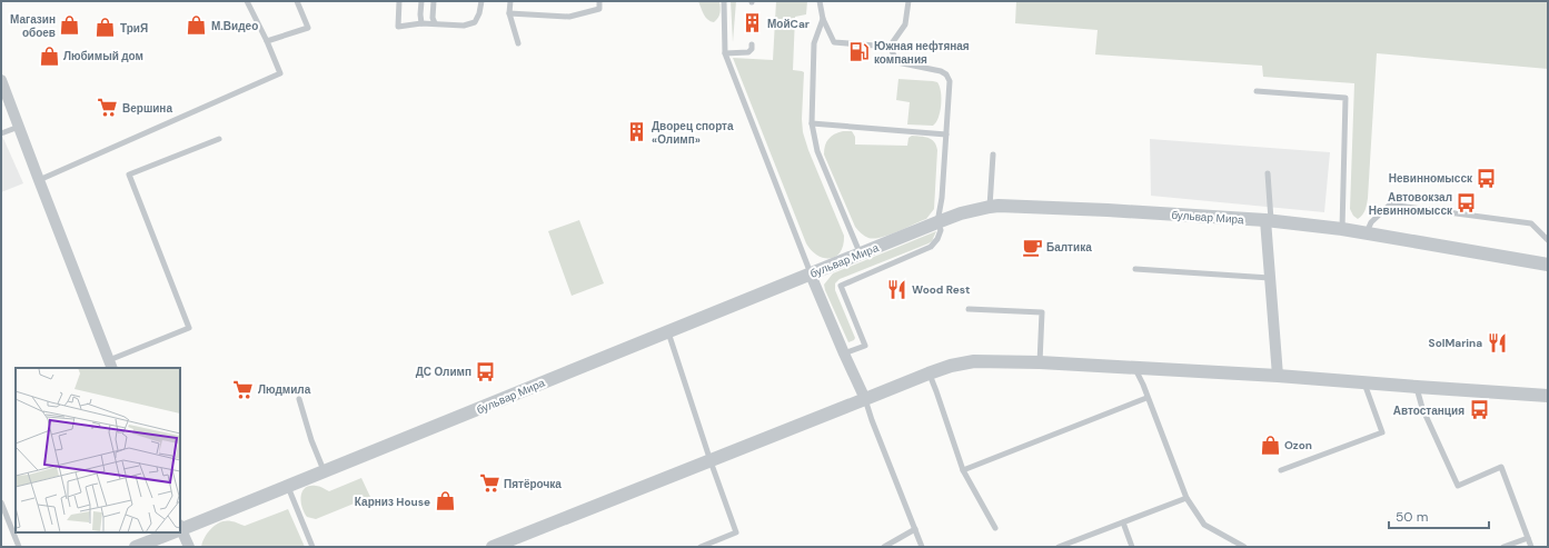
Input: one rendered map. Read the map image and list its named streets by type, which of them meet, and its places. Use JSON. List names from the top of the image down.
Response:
{
  "streets": {
    "street": ["бульвар Мира"]
  },
  "places": {
    "building": ["МойCar", "Дворец спорта «Олимп»"],
    "shop": [
      "Магазин обоев",
      "М.Видео",
      "ТриЯ",
      "Любимый дом",
      "Ozon",
      "Карниз House"
    ],
    "fuel station": ["Южная нефтяная компания"],
    "supermarket": ["Вершина", "Людмила", "Пятёрочка"],
    "bus stop": [
      "Невинномысск",
      "Автовокзал Невинномысск",
      "ДС Олимп",
      "Автостанция"
    ],
    "cafe": ["Балтика"],
    "restaurant": ["Wood Rest", "SolMarina"]
  },
  "scale_bar": "50 m"
}
